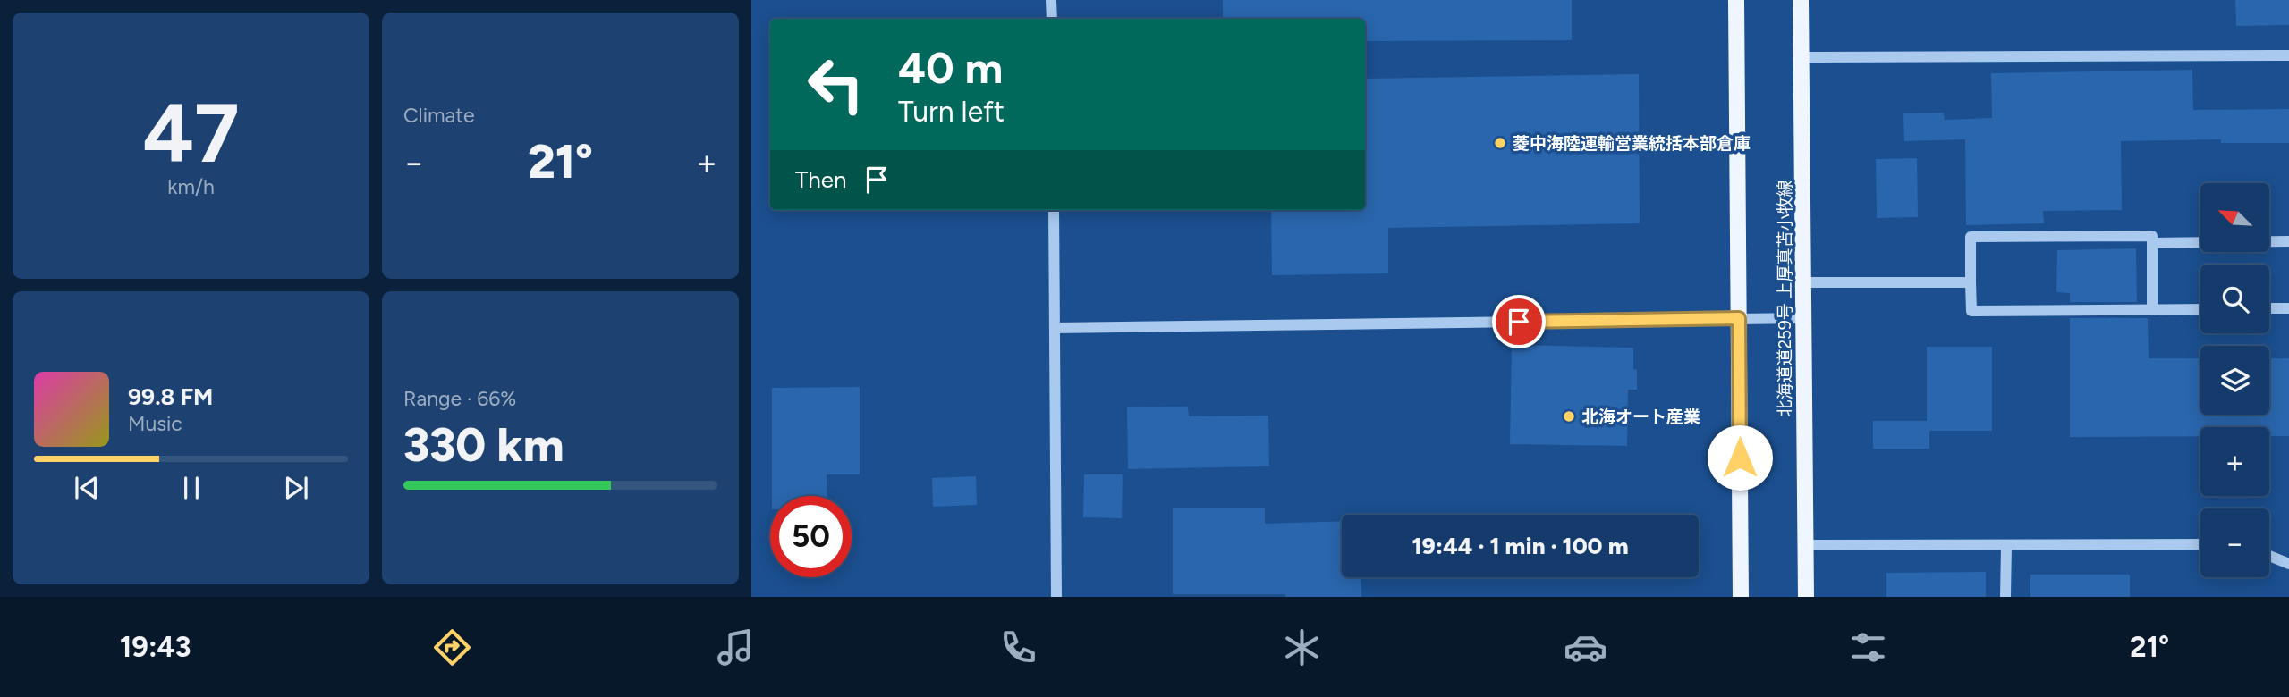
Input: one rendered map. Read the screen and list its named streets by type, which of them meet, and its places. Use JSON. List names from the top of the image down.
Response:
{
  "streets": {
    "main road": ["北海道道259号 上厚真苫小牧線"]
  },
  "places": ["菱中海陸運輸営業統括本部倉庫", "北海オート産業"],
  "north": "top left",
  "page": {
    "tile": [
      ["47", "km/h"],
      "Climate",
      ["Range · 66%", "330 km"]
    ],
    "turn": ["40 m", "Turn left"],
    "heat": ["−", "21°", "+"],
    "then": "Then",
    "map_buttons": ["+", "−"],
    "song": ["99.8 FM", "Music"],
    "limit": "50",
    "trip": "19:44 · 1 min · 100 m",
    "tabs": ["19:43", "21°"]
  }
}
